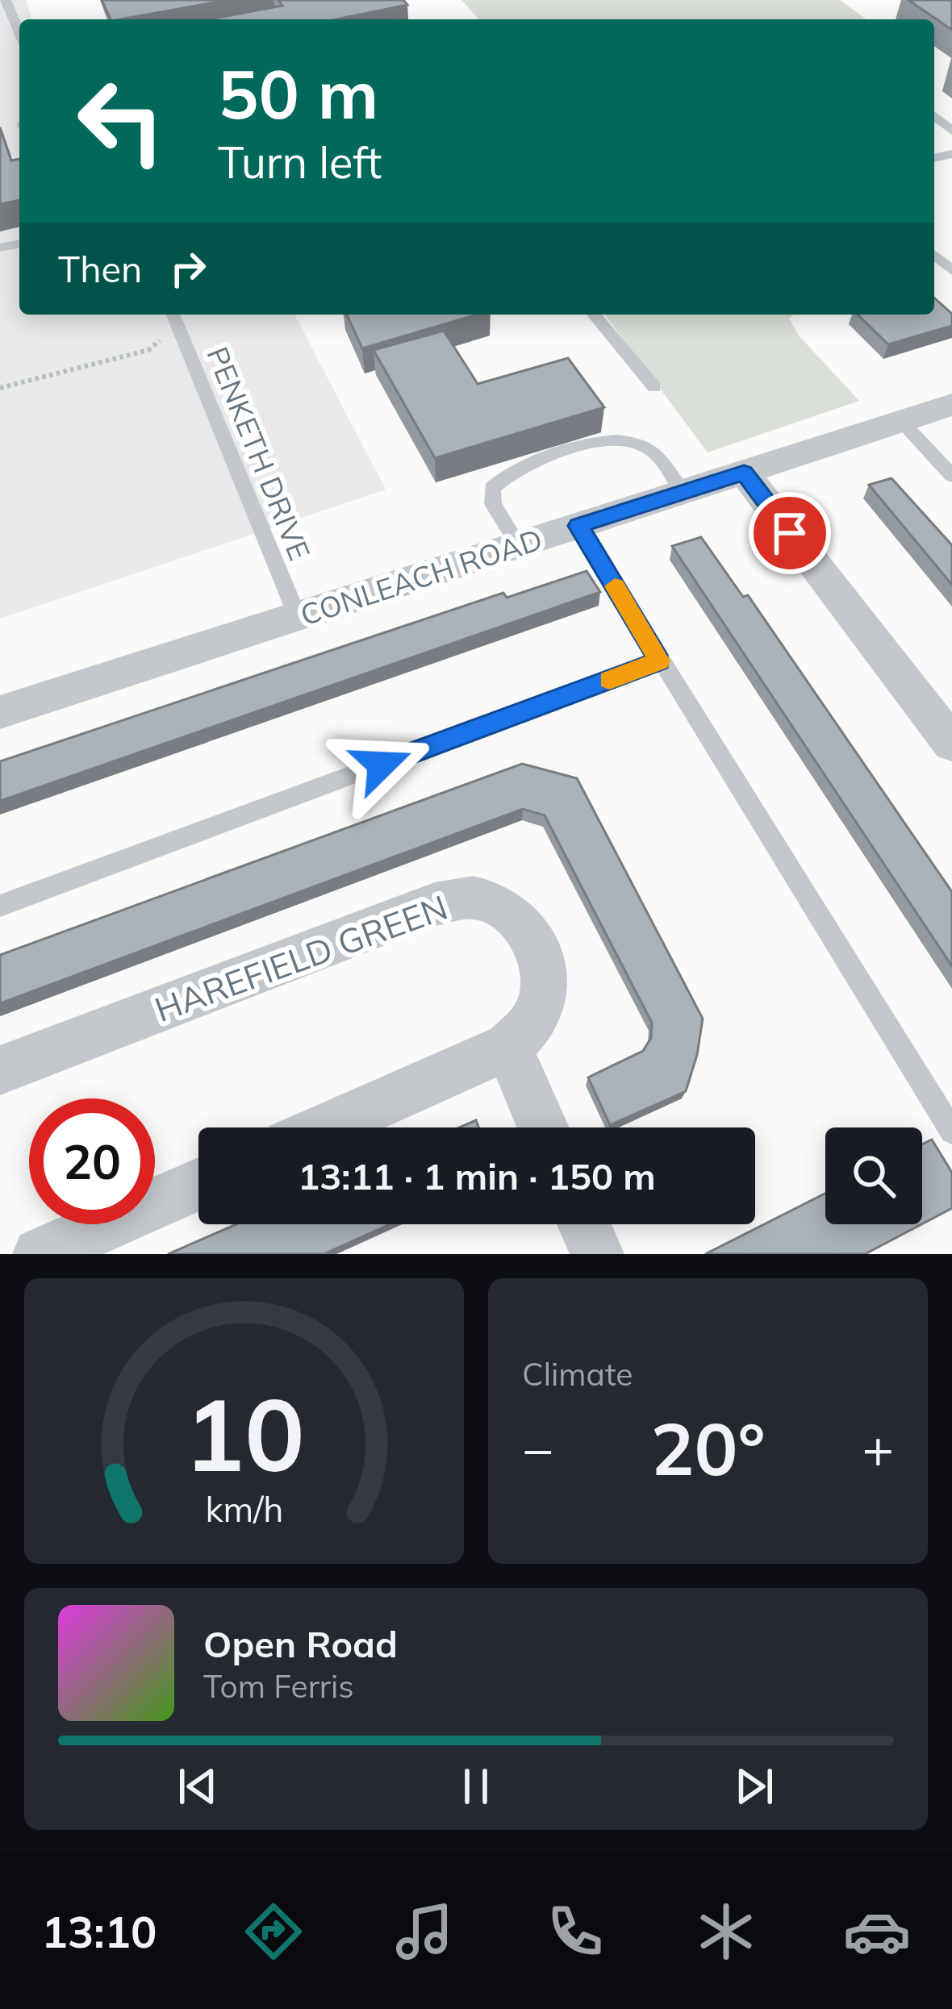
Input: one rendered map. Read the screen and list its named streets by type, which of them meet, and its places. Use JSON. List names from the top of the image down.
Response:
{
  "streets": {
    "street": ["CONLEACH ROAD", "HAREFIELD GREEN"],
    "lane": ["PENKETH DRIVE"]
  },
  "crossings": [
    ["PENKETH DRIVE", "CONLEACH ROAD"]
  ],
  "page": {
    "turn": ["50 m", "Turn left"],
    "then": "Then",
    "limit": "20",
    "trip": "13:11 · 1 min · 150 m",
    "tile": "Climate",
    "heat": ["−", "20°", "+"],
    "song": ["Open Road", "Tom Ferris"],
    "tabs": "13:10",
    "gauge": ["10", "km/h"]
  }
}
